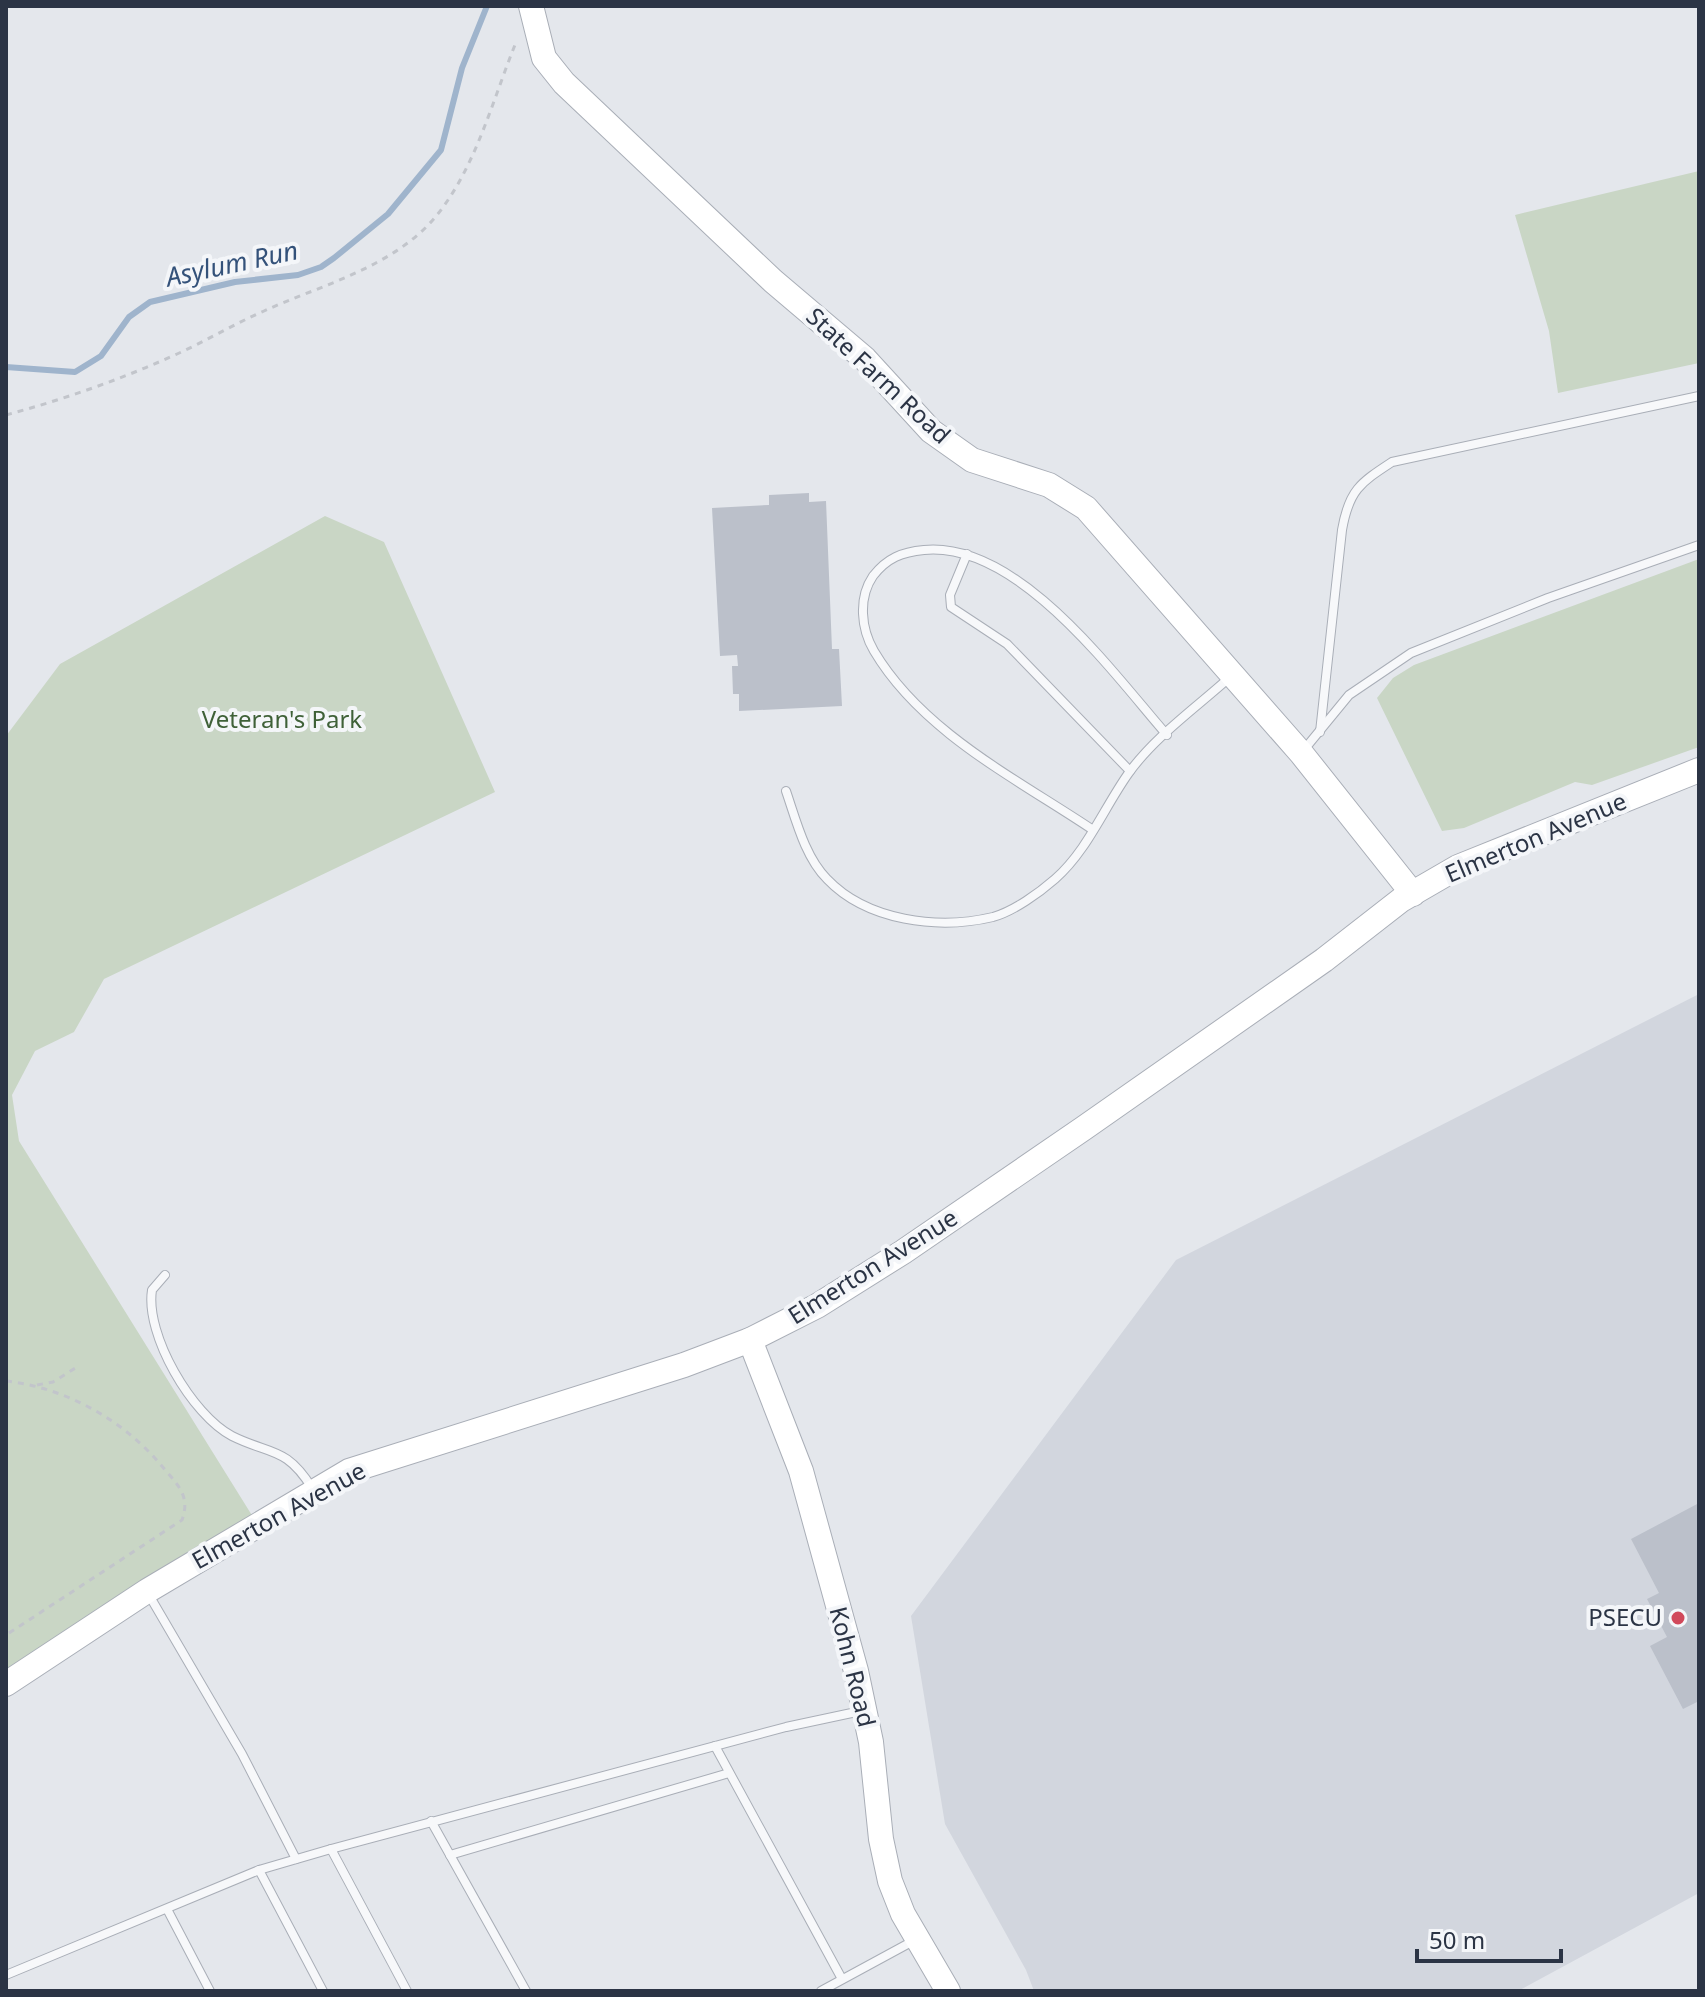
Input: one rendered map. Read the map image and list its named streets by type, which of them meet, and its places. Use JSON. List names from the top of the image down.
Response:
{
  "streets": {
    "street": ["State Farm Road", "Elmerton Avenue", "Kohn Road"]
  },
  "crossings": [
    ["State Farm Road", "Elmerton Avenue"],
    ["Elmerton Avenue", "Kohn Road"]
  ],
  "water": ["Asylum Run"],
  "parks": ["Veteran's Park"],
  "places": ["PSECU"],
  "scale_bar": "50 m"
}
